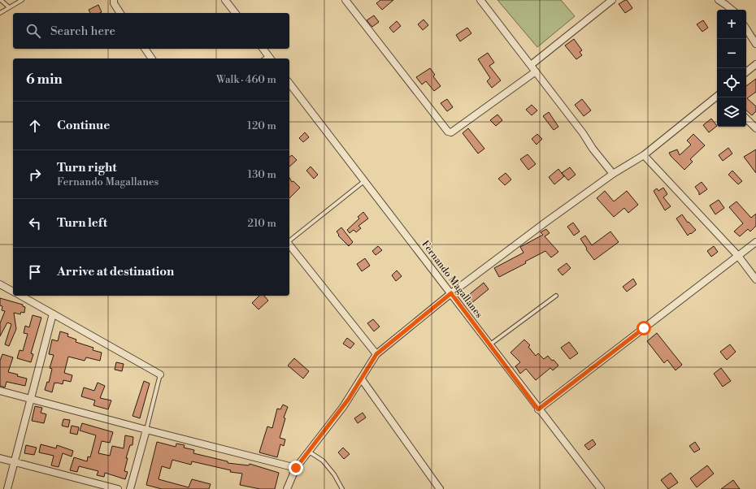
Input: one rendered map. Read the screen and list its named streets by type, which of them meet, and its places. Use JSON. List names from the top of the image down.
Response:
{
  "streets": {
    "street": ["Fernando Magallanes"]
  },
  "page": {
    "map_buttons": ["+", "−"],
    "search": "Search here",
    "heading": ["6 min", "Walk · 460 m"],
    "list": [
      ["Continue", "120 m"],
      ["Turn right", "Fernando Magallanes", "130 m"],
      ["Turn left", "210 m"],
      "Arrive at destination"
    ]
  }
}
